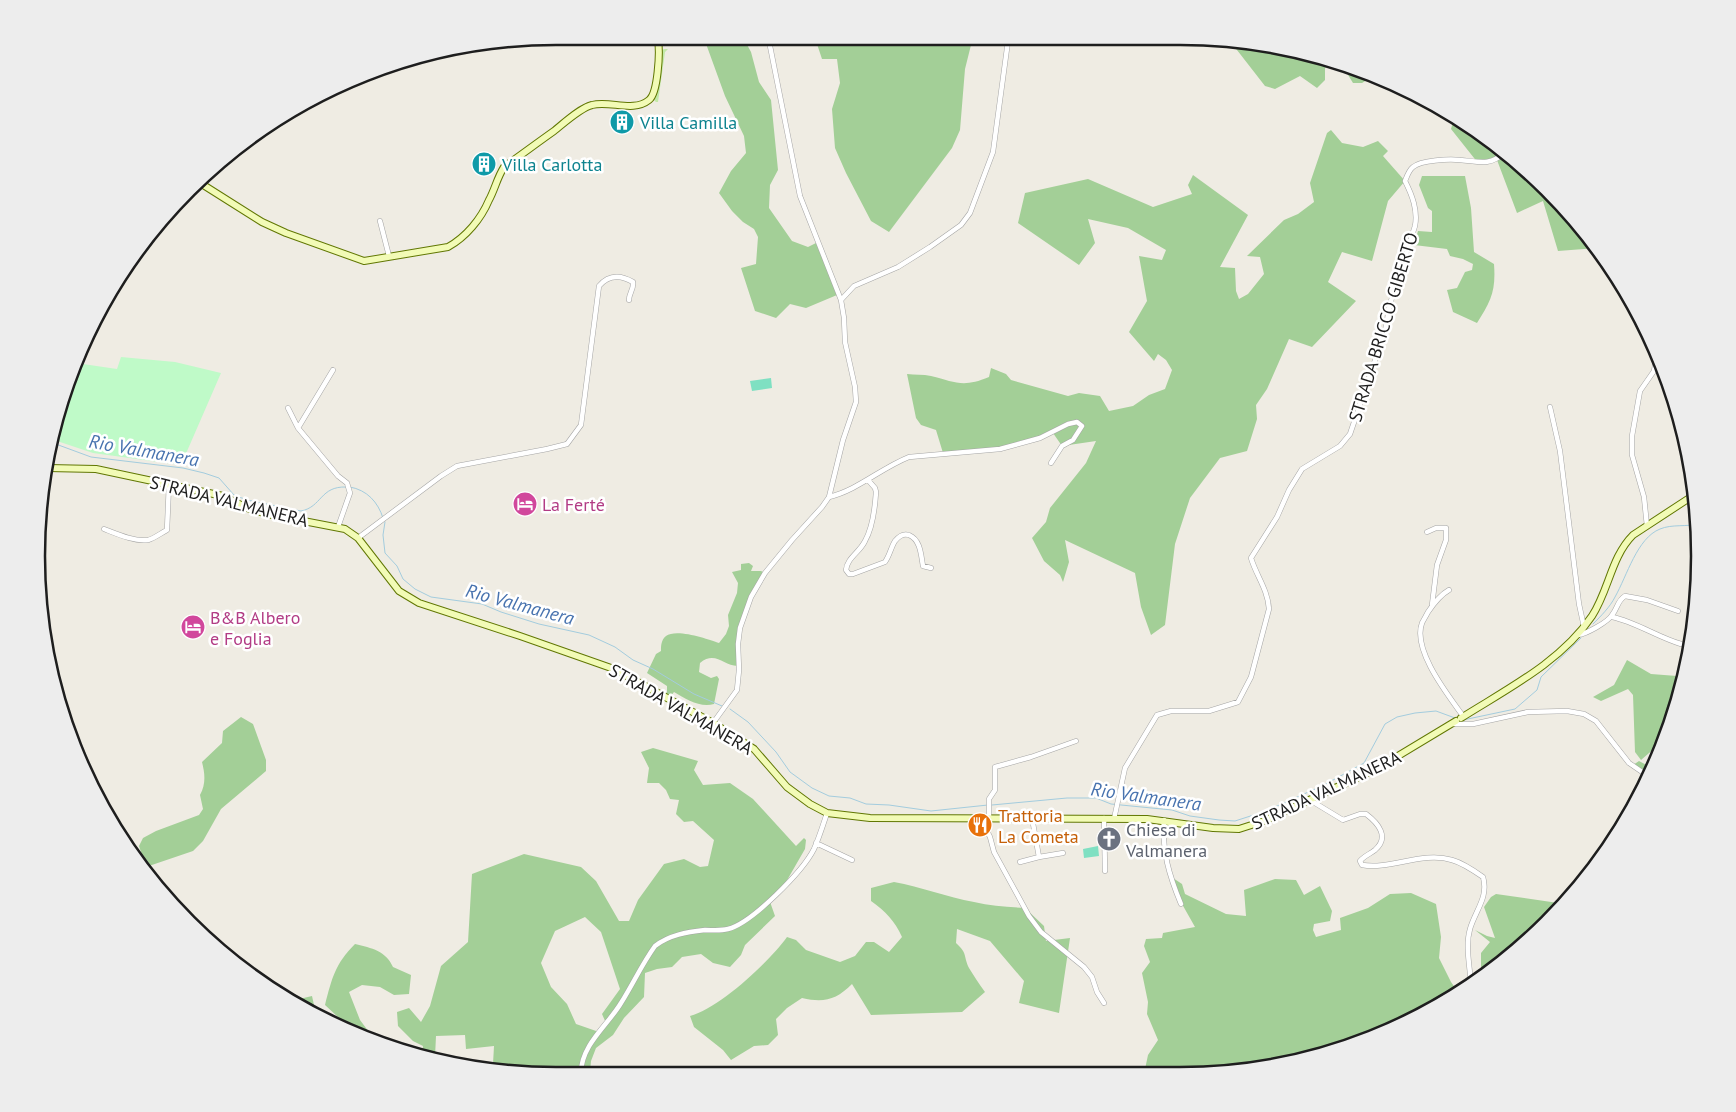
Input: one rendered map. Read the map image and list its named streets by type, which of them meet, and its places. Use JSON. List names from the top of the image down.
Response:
{
  "streets": {
    "street": ["STRADA BRICCO GIBERTO", "STRADA VALMANERA"]
  },
  "crossings": [
    ["STRADA BRICCO GIBERTO", "STRADA VALMANERA"]
  ],
  "water": ["Rio Valmanera"],
  "places": {
    "building": ["Villa Camilla", "Villa Carlotta"],
    "hotel": ["La Ferté", "B&B Albero e Foglia"],
    "restaurant": ["Trattoria La Cometa"],
    "church": ["Chiesa di Valmanera"]
  }
}
